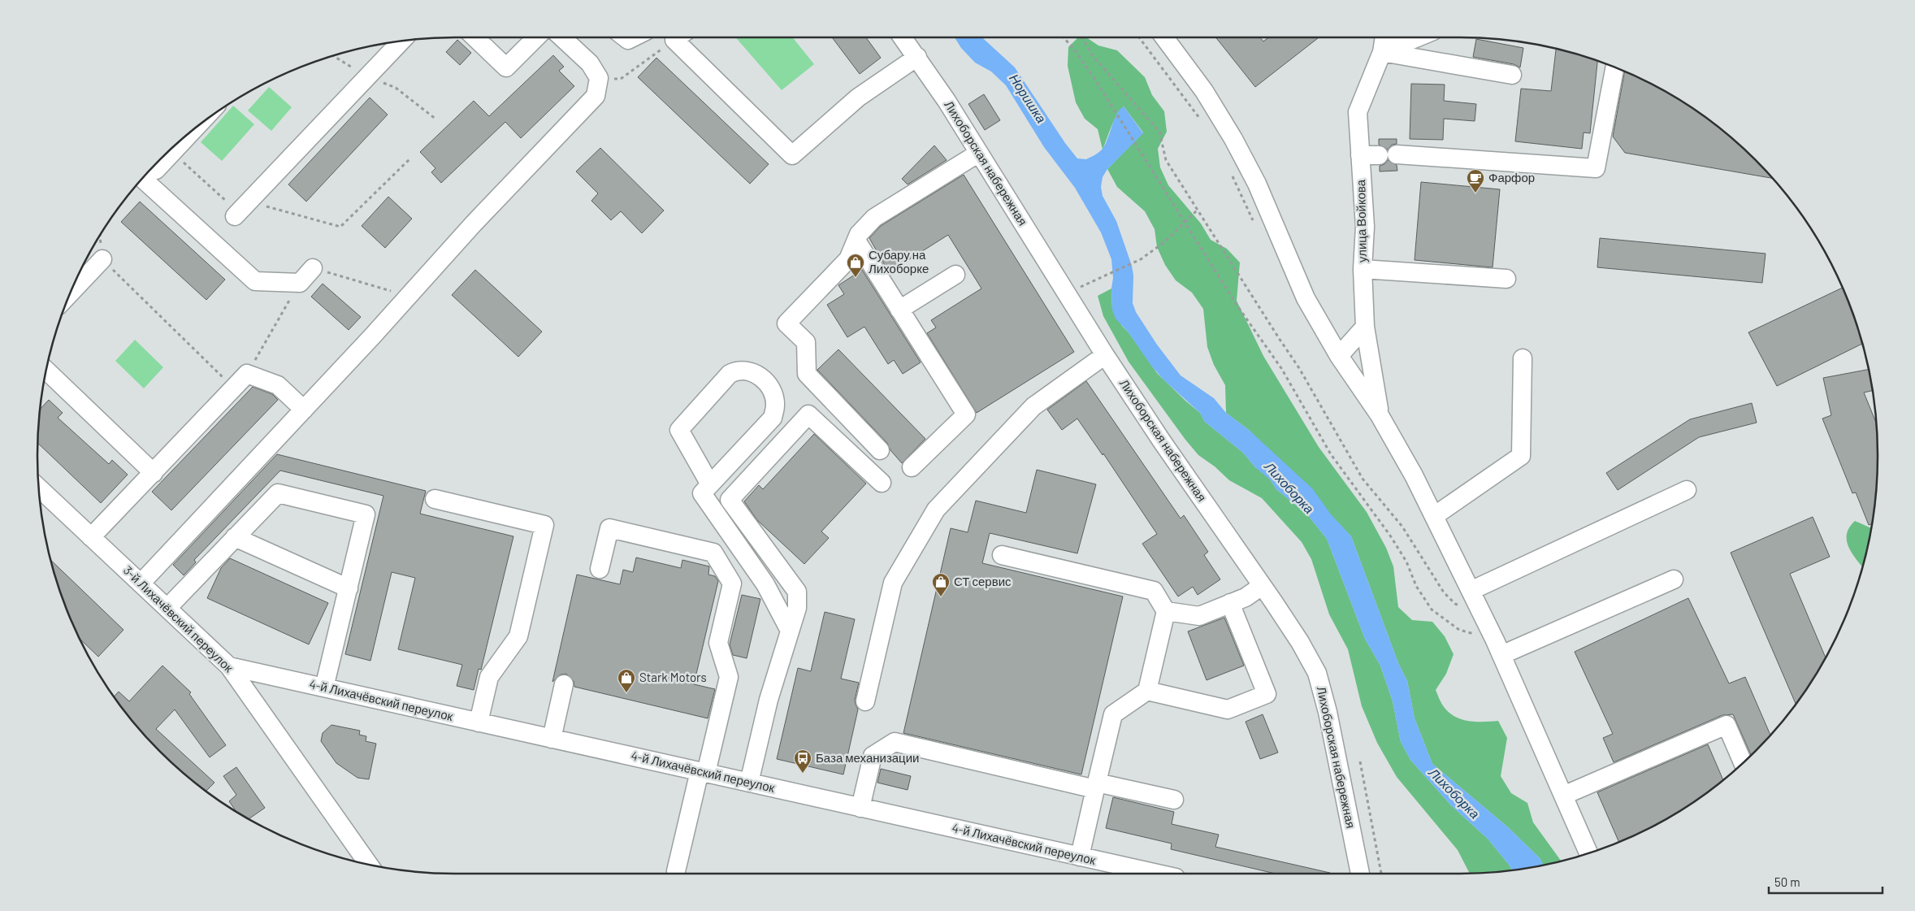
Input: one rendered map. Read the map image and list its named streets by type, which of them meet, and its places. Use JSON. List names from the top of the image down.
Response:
{
  "streets": {
    "street": [
      "Лихоборская набережная",
      "улица Войкова",
      "3-й Лихачёвский переулок",
      "4-й Лихачёвский переулок"
    ]
  },
  "crossings": [
    ["3-й Лихачёвский переулок", "4-й Лихачёвский переулок"]
  ],
  "water": ["Норишка", "Лихоборка"],
  "places": {
    "cafe": ["Фарфор"],
    "shop": ["Субару на Лихоборке", "СТ сервис", "Stark Motors"],
    "bus stop": ["База механизации"]
  },
  "scale_bar": "50 m"
}
